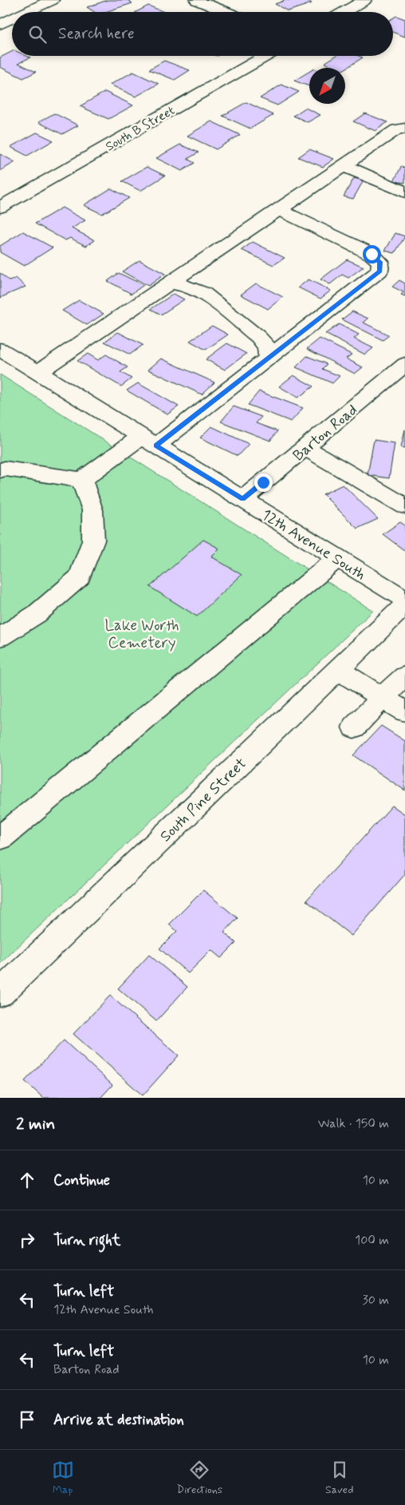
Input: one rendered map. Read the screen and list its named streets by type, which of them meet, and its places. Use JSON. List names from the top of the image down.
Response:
{
  "streets": {
    "street": [
      "South B Street",
      "Barton Road",
      "12th Avenue South",
      "South Pine Street"
    ]
  },
  "crossings": [
    ["Barton Road", "12th Avenue South"]
  ],
  "parks": ["Lake Worth Cemetery"],
  "north": "bottom left",
  "page": {
    "search": "Search here",
    "heading": ["2 min", "Walk · 150 m"],
    "list": [
      ["Continue", "10 m"],
      ["Turn right", "100 m"],
      ["Turn left", "12th Avenue South", "30 m"],
      ["Turn left", "Barton Road", "10 m"],
      "Arrive at destination"
    ],
    "nav": ["Map", "Directions", "Saved"]
  }
}
